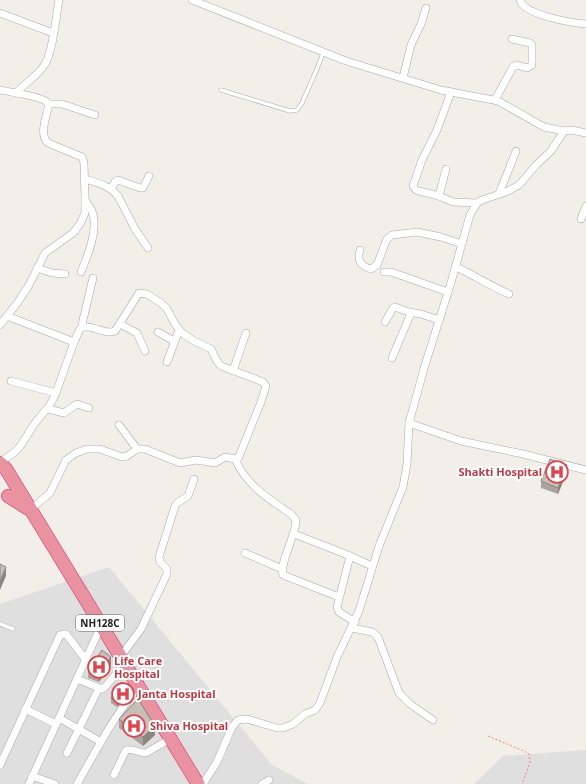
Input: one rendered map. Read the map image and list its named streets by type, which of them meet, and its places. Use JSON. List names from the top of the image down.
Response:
{
  "streets": {
    "highway": ["NH128C"]
  },
  "places": {
    "hospital": [
      "Shakti Hospital",
      "Life Care Hospital",
      "Janta Hospital",
      "Shiva Hospital"
    ]
  }
}
